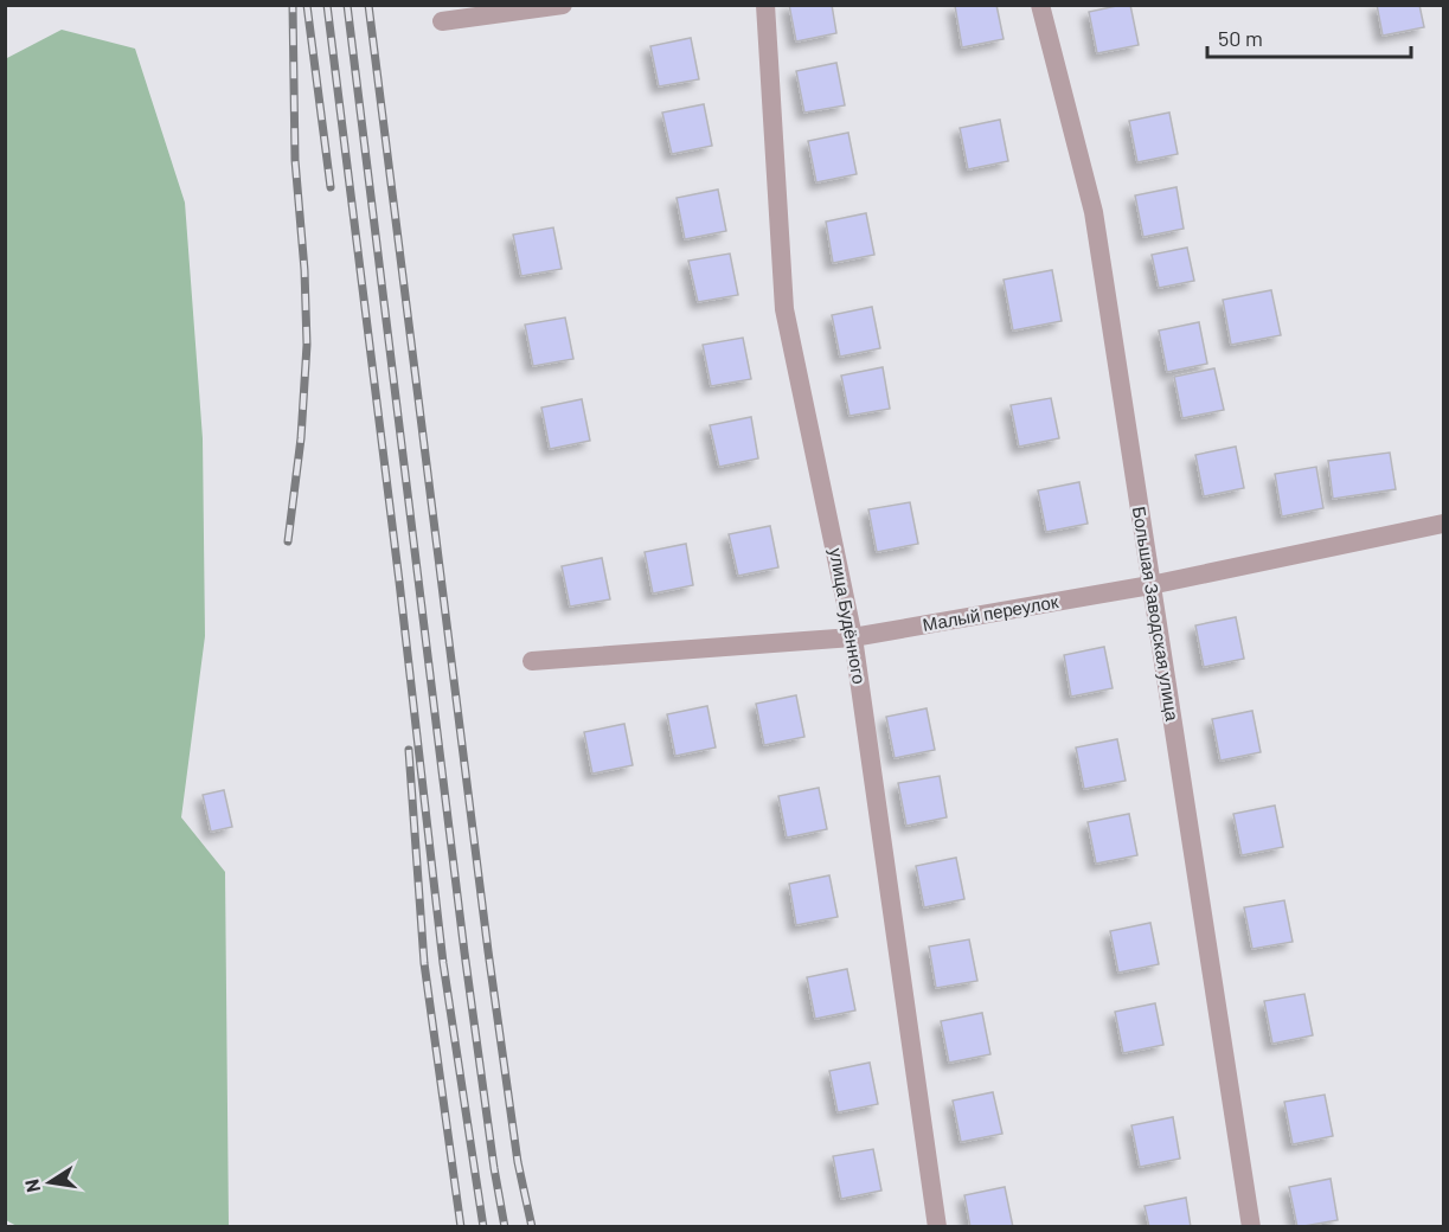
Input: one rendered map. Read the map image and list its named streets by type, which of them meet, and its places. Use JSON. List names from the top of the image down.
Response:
{
  "streets": {
    "street": ["Малый переулок", "Большая Заводская улица", "улица Будённого"]
  },
  "crossings": [
    ["Малый переулок", "Большая Заводская улица"],
    ["Малый переулок", "улица Будённого"]
  ],
  "scale_bar": "50 m",
  "north": "left"
}
